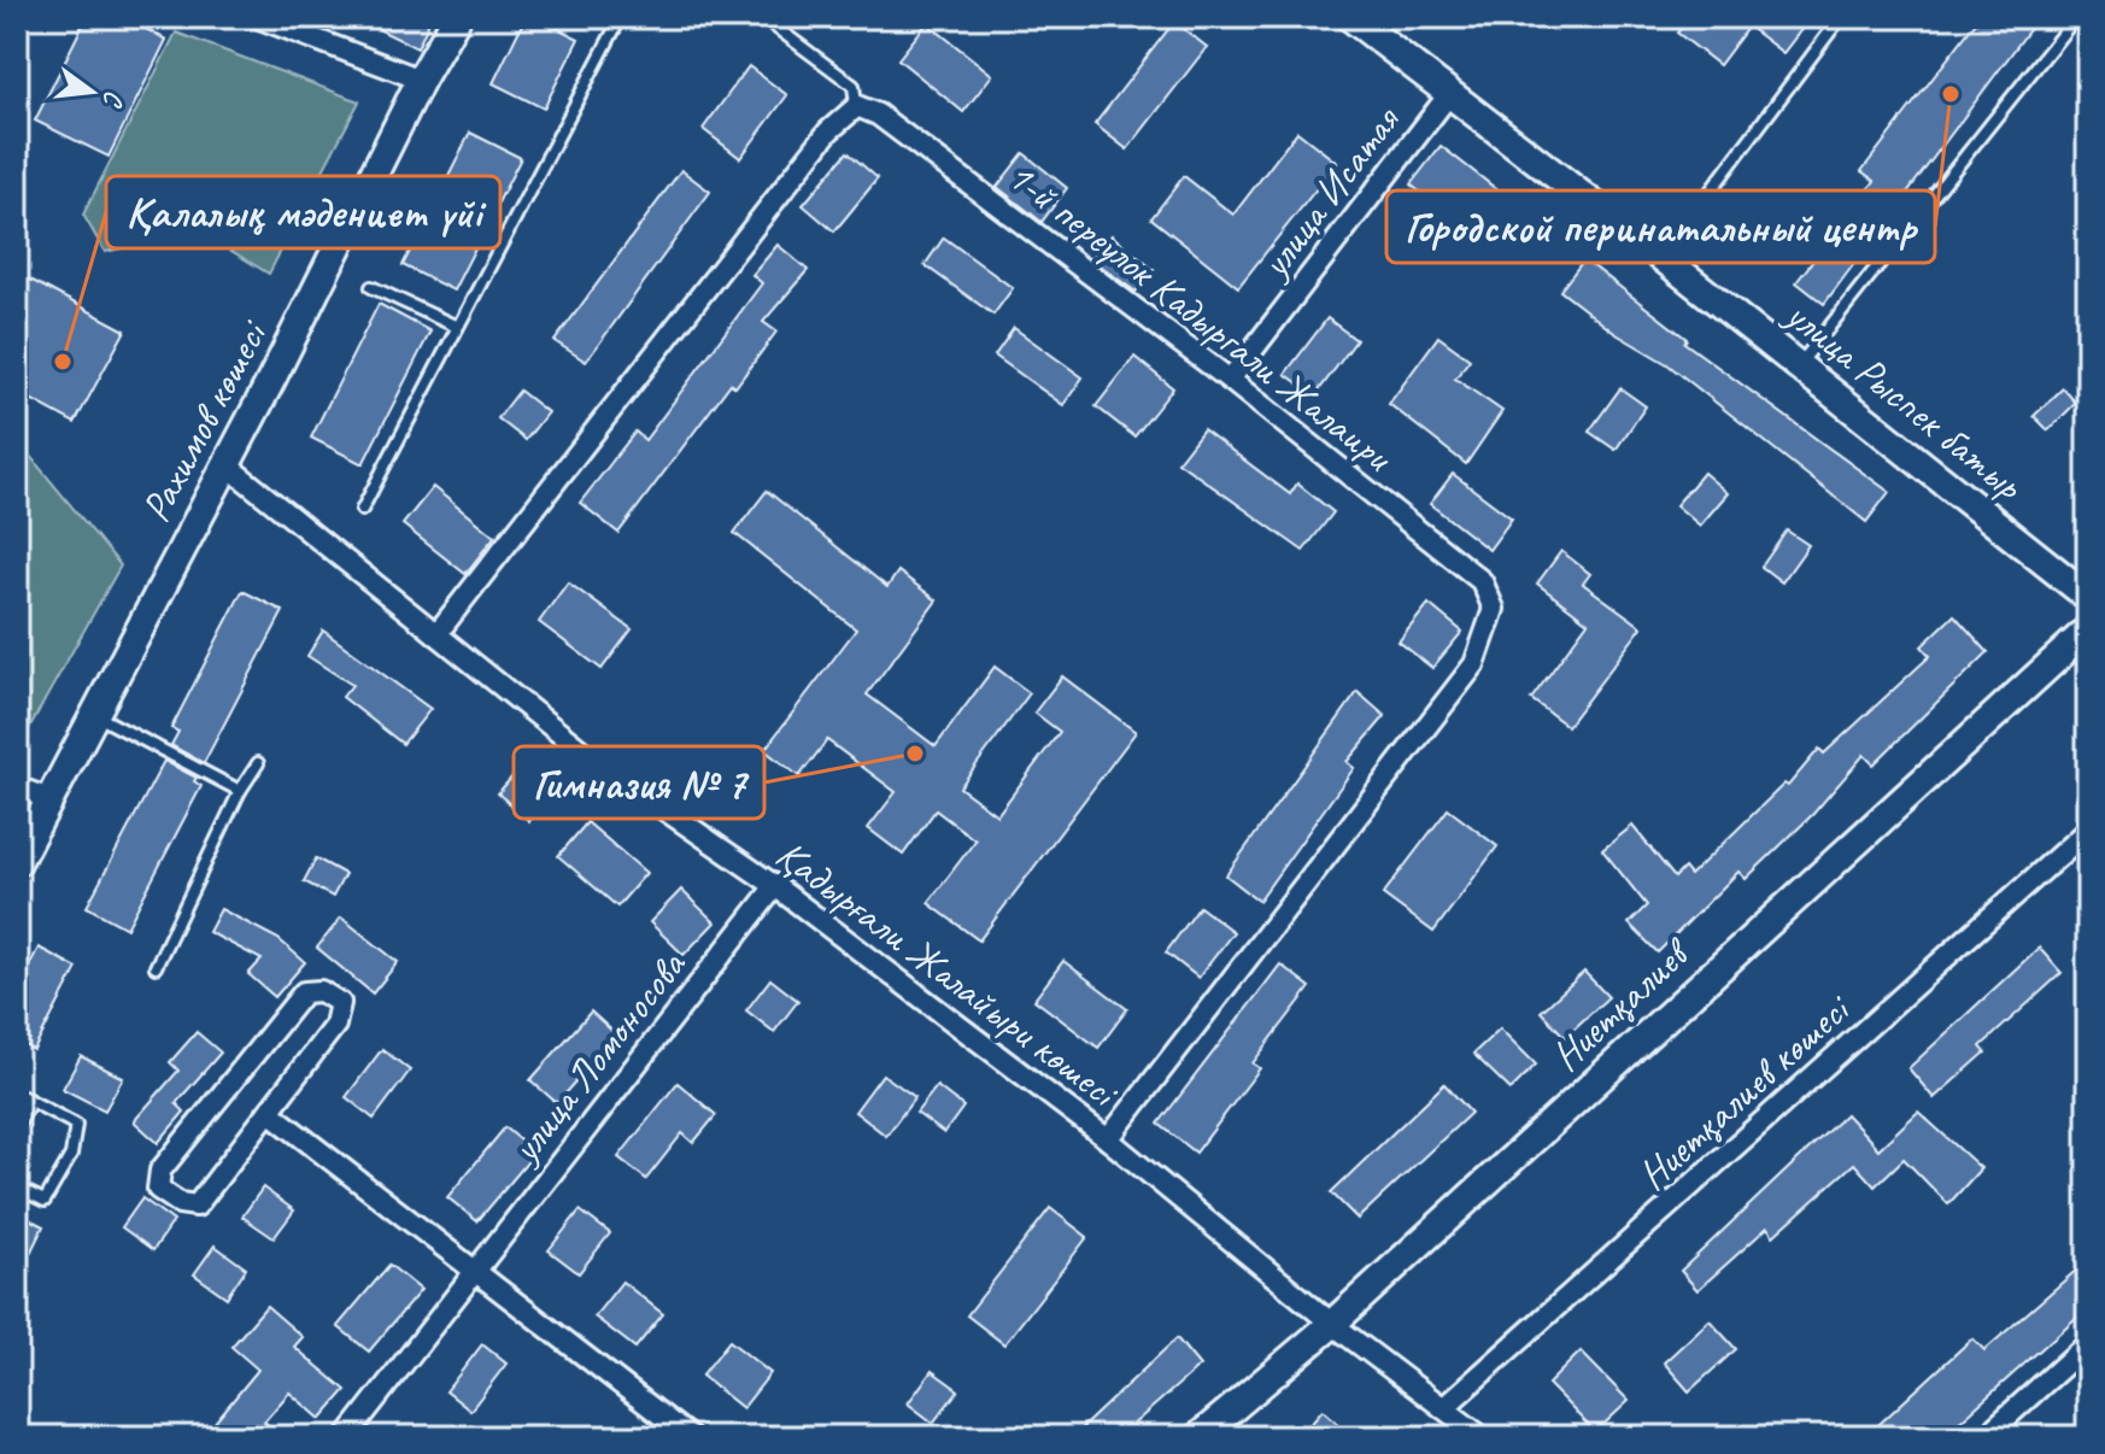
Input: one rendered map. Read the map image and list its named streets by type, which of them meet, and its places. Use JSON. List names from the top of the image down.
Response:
{
  "streets": {
    "street": [
      "улица Исатая",
      "1-й переулок Кадыргали Жалаири",
      "улица Рыспек батыр",
      "Рахимов көшесі",
      "Қадырғали Жалайыри көшесі",
      "Ниетқалиев",
      "улица Ломоносова",
      "Ниетқалиев көшесі"
    ]
  },
  "crossings": [
    ["улица Исатая", "1-й переулок Кадыргали Жалаири"],
    ["улица Исатая", "улица Рыспек батыр"],
    ["1-й переулок Кадыргали Жалаири", "Қадырғали Жалайыри көшесі"],
    ["Рахимов көшесі", "Қадырғали Жалайыри көшесі"],
    ["Қадырғали Жалайыри көшесі", "Ниетқалиев"],
    ["Қадырғали Жалайыри көшесі", "улица Ломоносова"],
    ["Қадырғали Жалайыри көшесі", "Ниетқалиев көшесі"]
  ],
  "places": ["Городской перинатальный центр", "Қалалық мәдениет үйі", "Гимназия № 7"],
  "north": "right"
}
